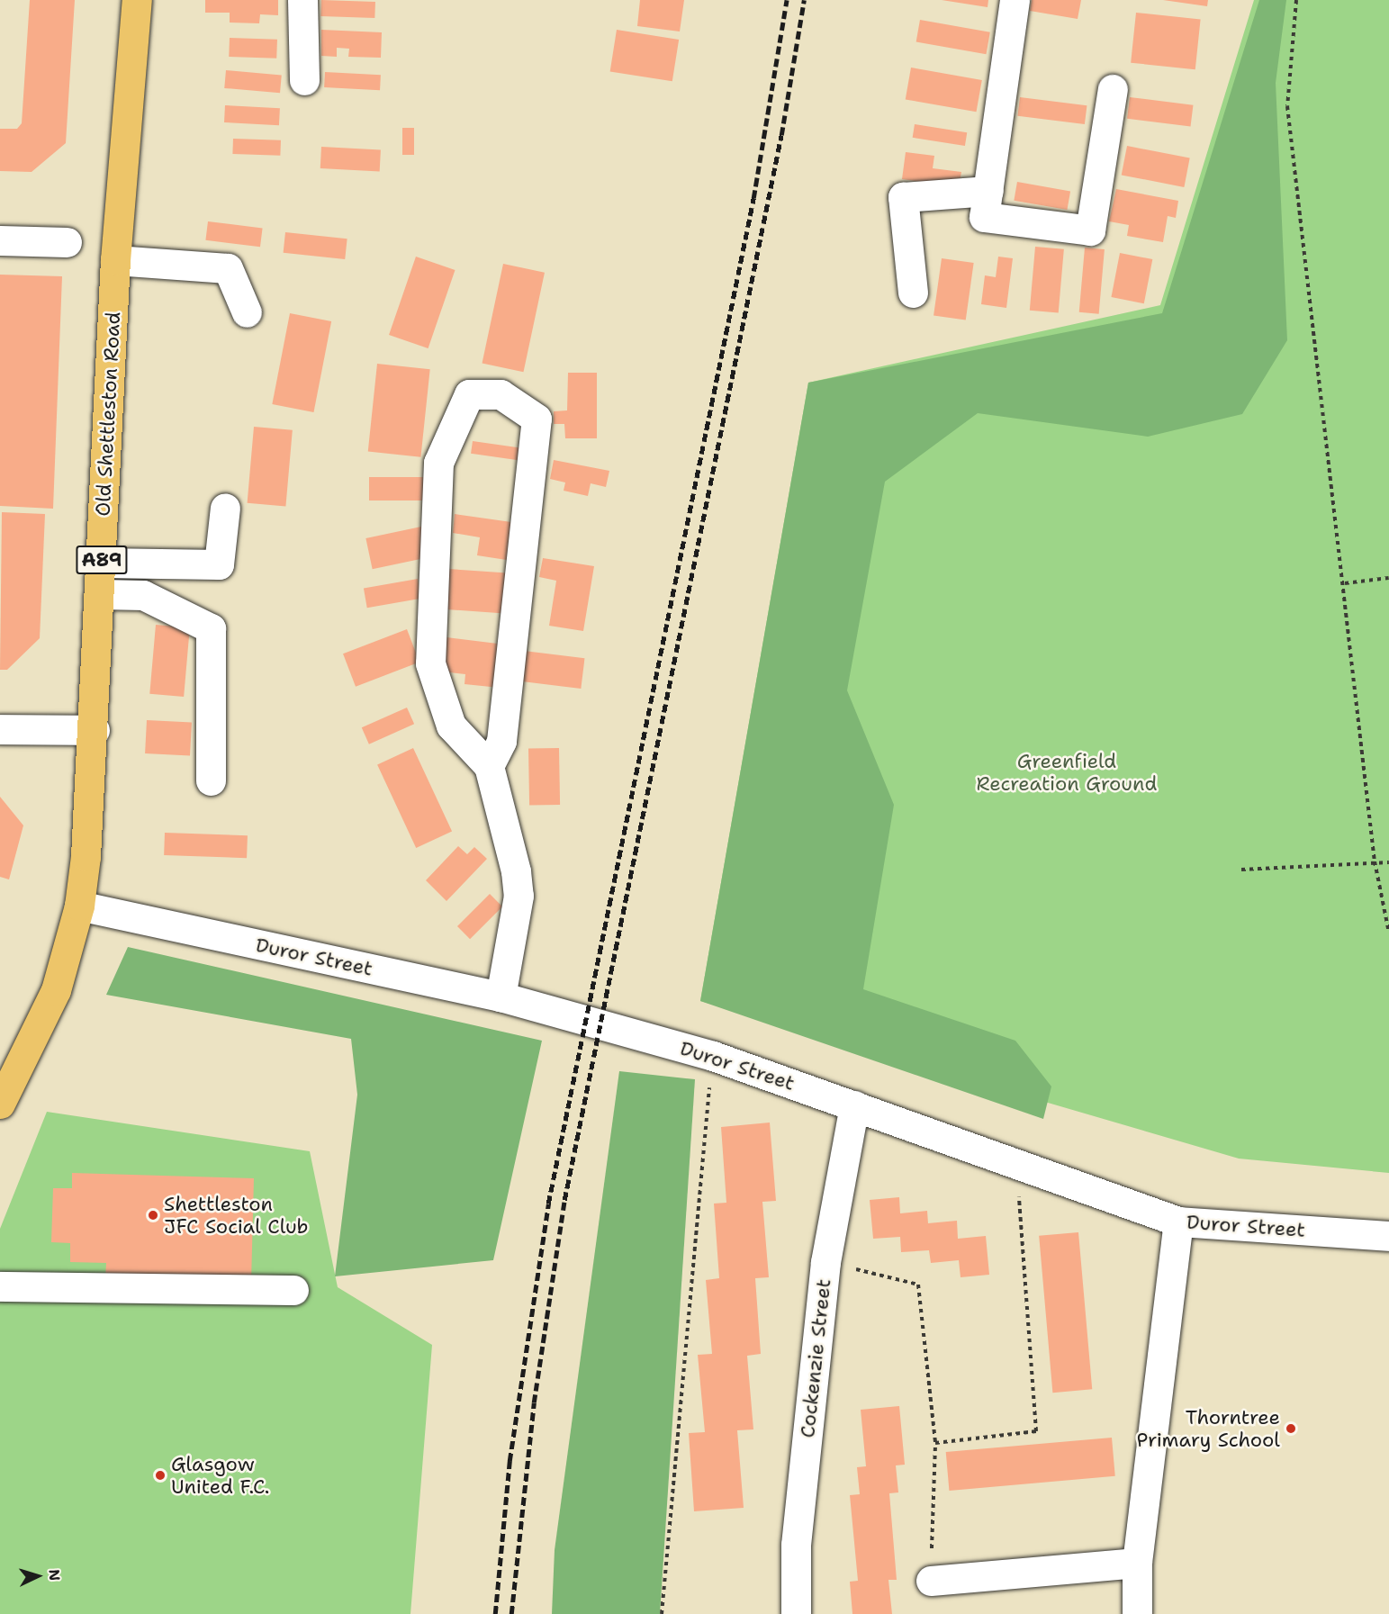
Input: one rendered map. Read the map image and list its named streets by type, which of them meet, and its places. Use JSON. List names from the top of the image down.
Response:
{
  "streets": {
    "main road": ["Old Shettleston Road", "A89"],
    "street": ["Duror Street", "Cockenzie Street"]
  },
  "crossings": [
    ["Old Shettleston Road", "Duror Street"],
    ["Duror Street", "Cockenzie Street"]
  ],
  "parks": ["Greenfield Recreation Ground"],
  "places": ["Shettleston JFC Social Club", "Thorntree Primary School", "Glasgow United F.C."],
  "north": "right"
}
